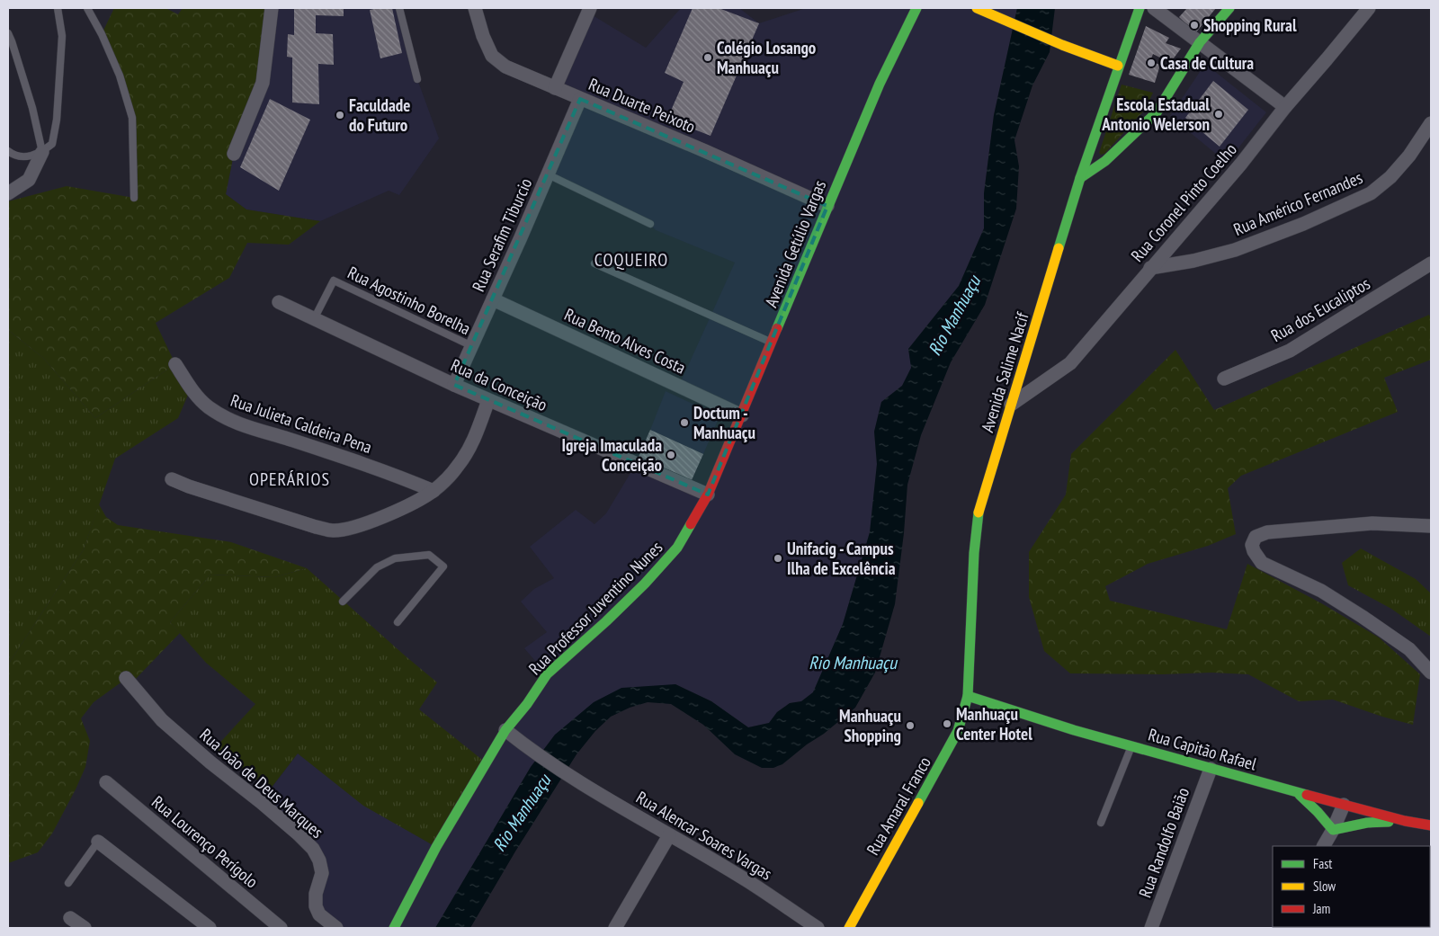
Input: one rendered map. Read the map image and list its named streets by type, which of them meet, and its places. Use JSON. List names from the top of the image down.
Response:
{
  "streets": {
    "street": [
      "Rua Duarte Peixoto",
      "Rua Coronel Pinto Coelho",
      "Rua Américo Fernandes",
      "Rua Serafim Tiburcio",
      "Avenida Getúlio Vargas",
      "Rua dos Eucaliptos",
      "Rua Bento Alves Costa",
      "Avenida Salime Nacif",
      "Rua da Conceição",
      "Rua Julieta Caldeira Pena",
      "Rua Professor Juventino Nunes",
      "Rua Capitão Rafael",
      "Rua João de Deus Marques",
      "Rua Amaral Franco",
      "Rua Alencar Soares Vargas",
      "Rua Lourenço Perígolo",
      "Rua Randolfo Baião"
    ],
    "lane": ["Rua Agostinho Borelha"]
  },
  "crossings": [
    ["Rua Duarte Peixoto", "Rua Serafim Tiburcio"],
    ["Rua Duarte Peixoto", "Avenida Getúlio Vargas"],
    ["Rua Coronel Pinto Coelho", "Rua Américo Fernandes"],
    ["Rua Coronel Pinto Coelho", "Avenida Salime Nacif"],
    ["Rua Serafim Tiburcio", "Rua Agostinho Borelha"],
    ["Rua Serafim Tiburcio", "Rua Bento Alves Costa"],
    ["Rua Serafim Tiburcio", "Rua da Conceição"],
    ["Avenida Getúlio Vargas", "Rua Bento Alves Costa"],
    ["Avenida Getúlio Vargas", "Rua da Conceição"],
    ["Avenida Getúlio Vargas", "Rua Professor Juventino Nunes"],
    ["Rua Agostinho Borelha", "Rua da Conceição"],
    ["Avenida Salime Nacif", "Rua Capitão Rafael"],
    ["Avenida Salime Nacif", "Rua Amaral Franco"],
    ["Rua da Conceição", "Rua Professor Juventino Nunes"],
    ["Rua Professor Juventino Nunes", "Rua Alencar Soares Vargas"],
    ["Rua Capitão Rafael", "Rua Amaral Franco"],
    ["Rua Capitão Rafael", "Rua Randolfo Baião"]
  ],
  "districts": ["COQUEIRO", "OPERÁRIOS"],
  "water": ["Rio Manhuaçu"],
  "places": [
    "Shopping Rural",
    "Colégio Losango Manhuaçu",
    "Casa de Cultura",
    "Escola Estadual Antonio Welerson",
    "Faculdade do Futuro",
    "Doctum - Manhuaçu",
    "Igreja Imaculada Conceição",
    "Unifacig - Campus Ilha de Excelência",
    "Manhuaçu Center Hotel",
    "Manhuaçu Shopping"
  ],
  "legend": ["Fast", "Slow", "Jam"]
}
